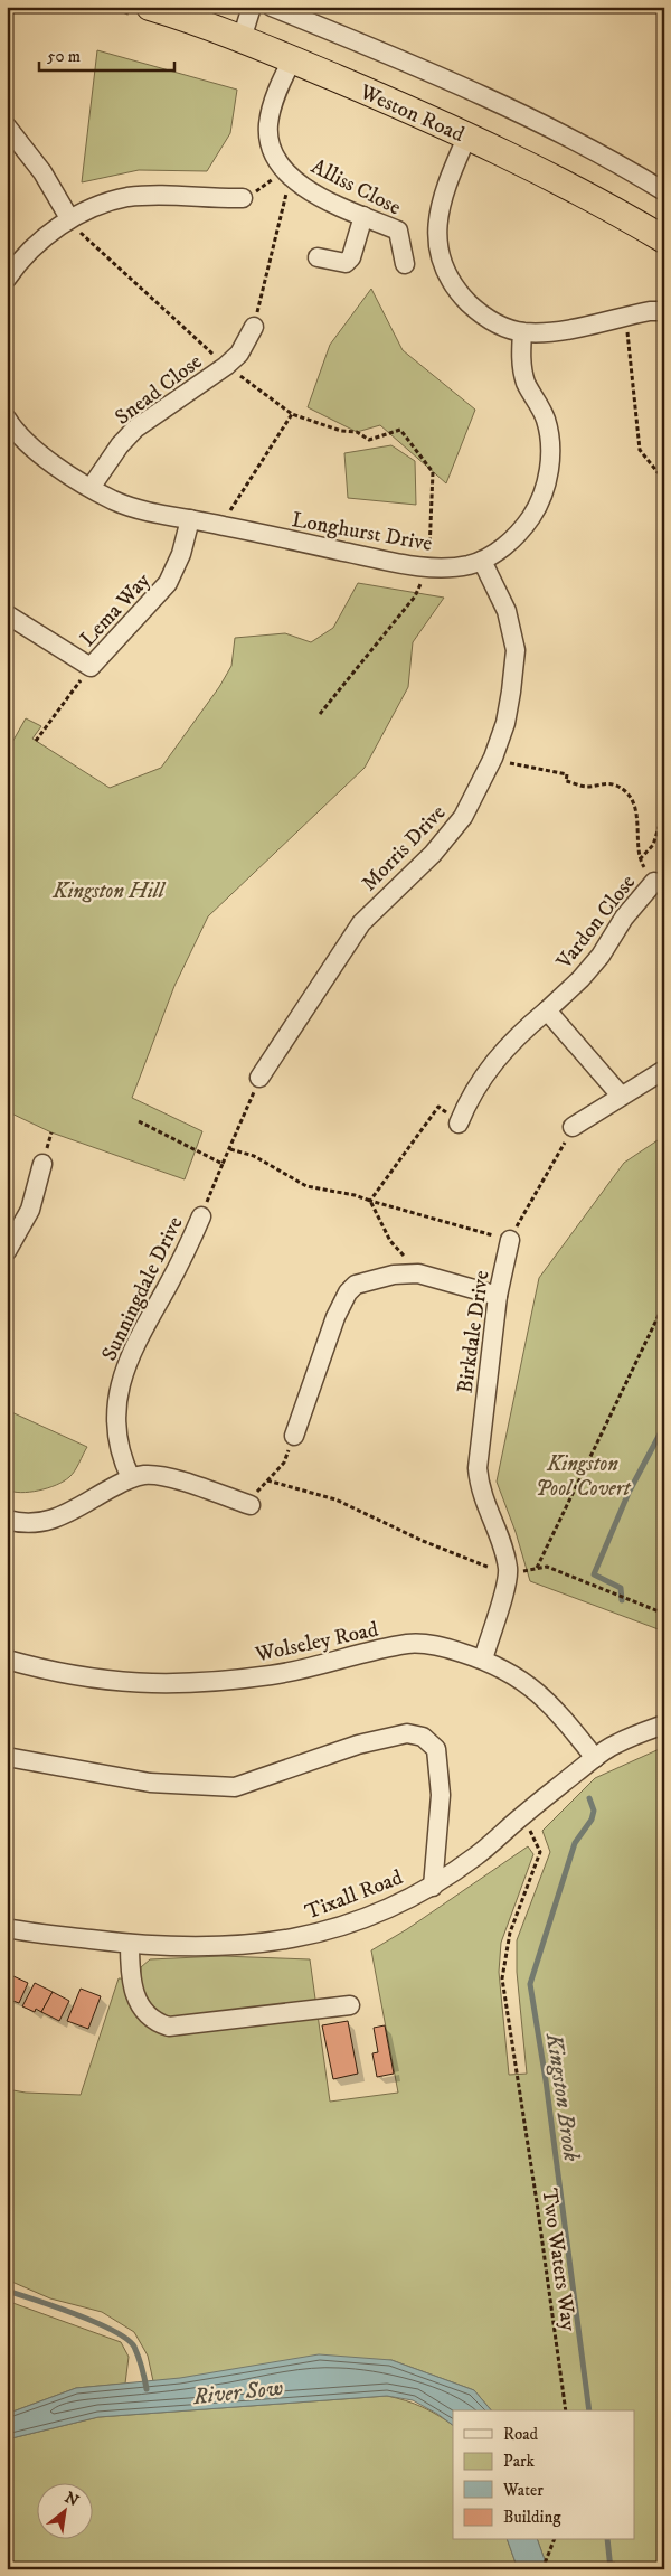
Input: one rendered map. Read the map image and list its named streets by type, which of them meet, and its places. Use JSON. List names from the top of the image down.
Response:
{
  "streets": {
    "highway": ["Weston Road"],
    "street": [
      "Alliss Close",
      "Snead Close",
      "Longhurst Drive",
      "Lema Way",
      "Morris Drive",
      "Vardon Close",
      "Sunningdale Drive",
      "Birkdale Drive",
      "Wolseley Road",
      "Tixall Road"
    ],
    "path": ["Two Waters Way"]
  },
  "crossings": [
    ["Weston Road", "Alliss Close"],
    ["Snead Close", "Longhurst Drive"],
    ["Longhurst Drive", "Lema Way"],
    ["Longhurst Drive", "Morris Drive"],
    ["Birkdale Drive", "Wolseley Road"],
    ["Wolseley Road", "Tixall Road"],
    ["Tixall Road", "Two Waters Way"]
  ],
  "water": ["Kingston Brook", "River Sow"],
  "parks": ["Kingston Hill", "Kingston Pool Covert"],
  "legend": [
    "Road",
    "Park",
    "Water",
    "Building"
  ],
  "scale_bar": "50 m",
  "north": "top right"
}
